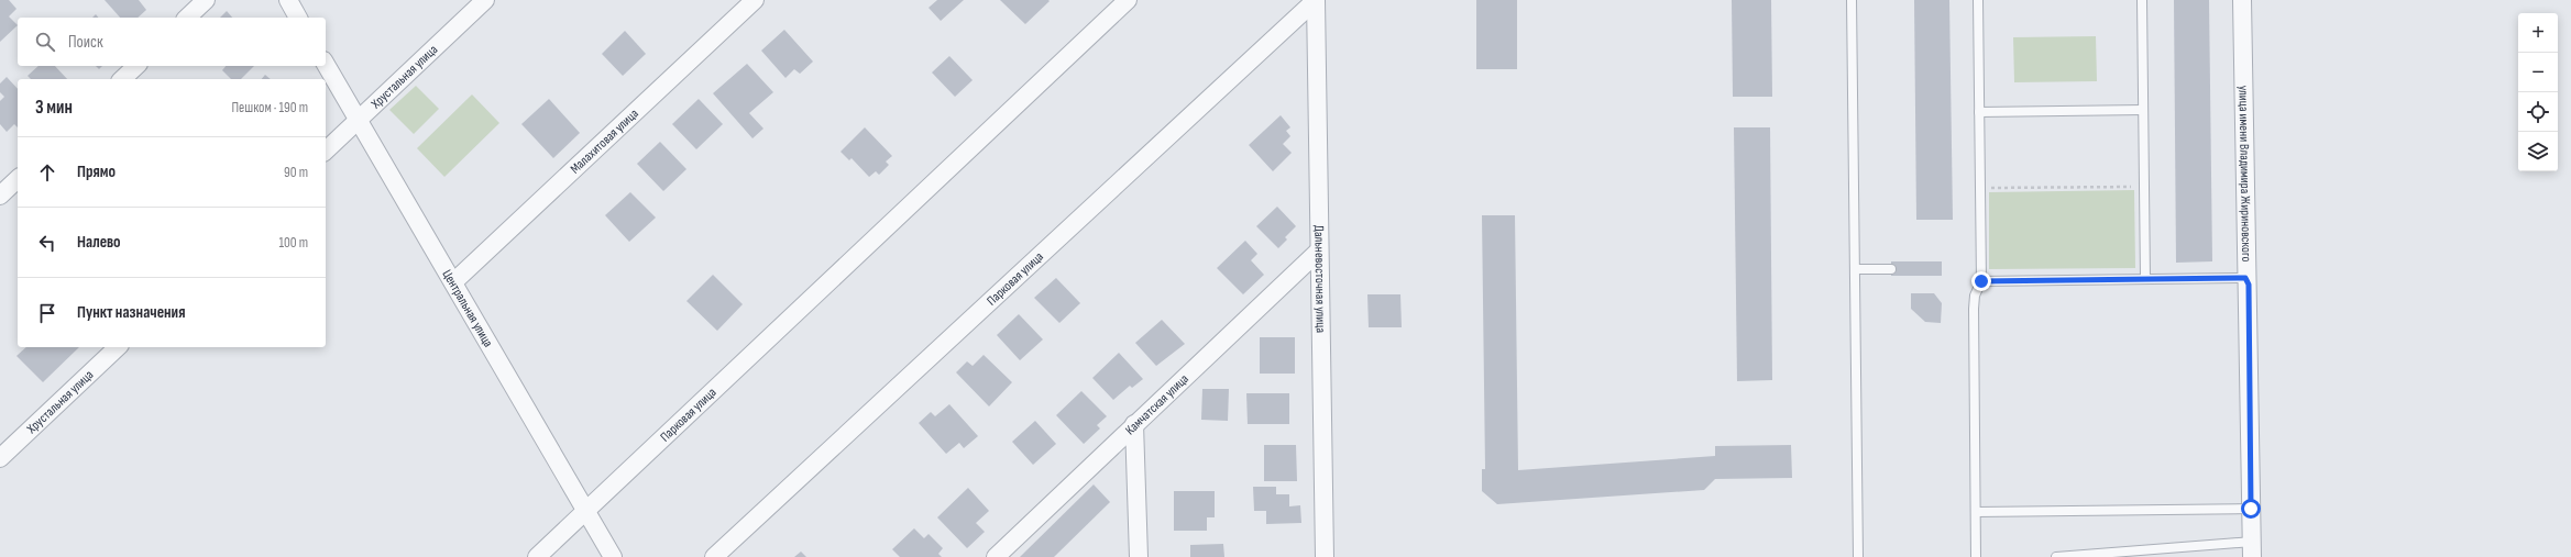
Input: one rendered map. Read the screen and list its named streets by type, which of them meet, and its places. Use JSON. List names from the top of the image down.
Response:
{
  "streets": {
    "street": [
      "Хрустальная улица",
      "Малахитовая улица",
      "улица имени Владимира Жириновского",
      "Парковая улица",
      "Дальневосточная улица",
      "Центральная улица",
      "Камчатская улица"
    ]
  },
  "crossings": [
    ["Хрустальная улица", "Центральная улица"],
    ["Малахитовая улица", "Центральная улица"],
    ["Парковая улица", "Дальневосточная улица"],
    ["Парковая улица", "Центральная улица"],
    ["Дальневосточная улица", "Камчатская улица"]
  ],
  "page": {
    "map_buttons": ["+", "−"],
    "search": "Поиск",
    "heading": ["3 мин", "Пешком · 190 m"],
    "list": [
      ["Прямо", "90 m"],
      ["Налево", "100 m"],
      "Пункт назначения"
    ]
  }
}
